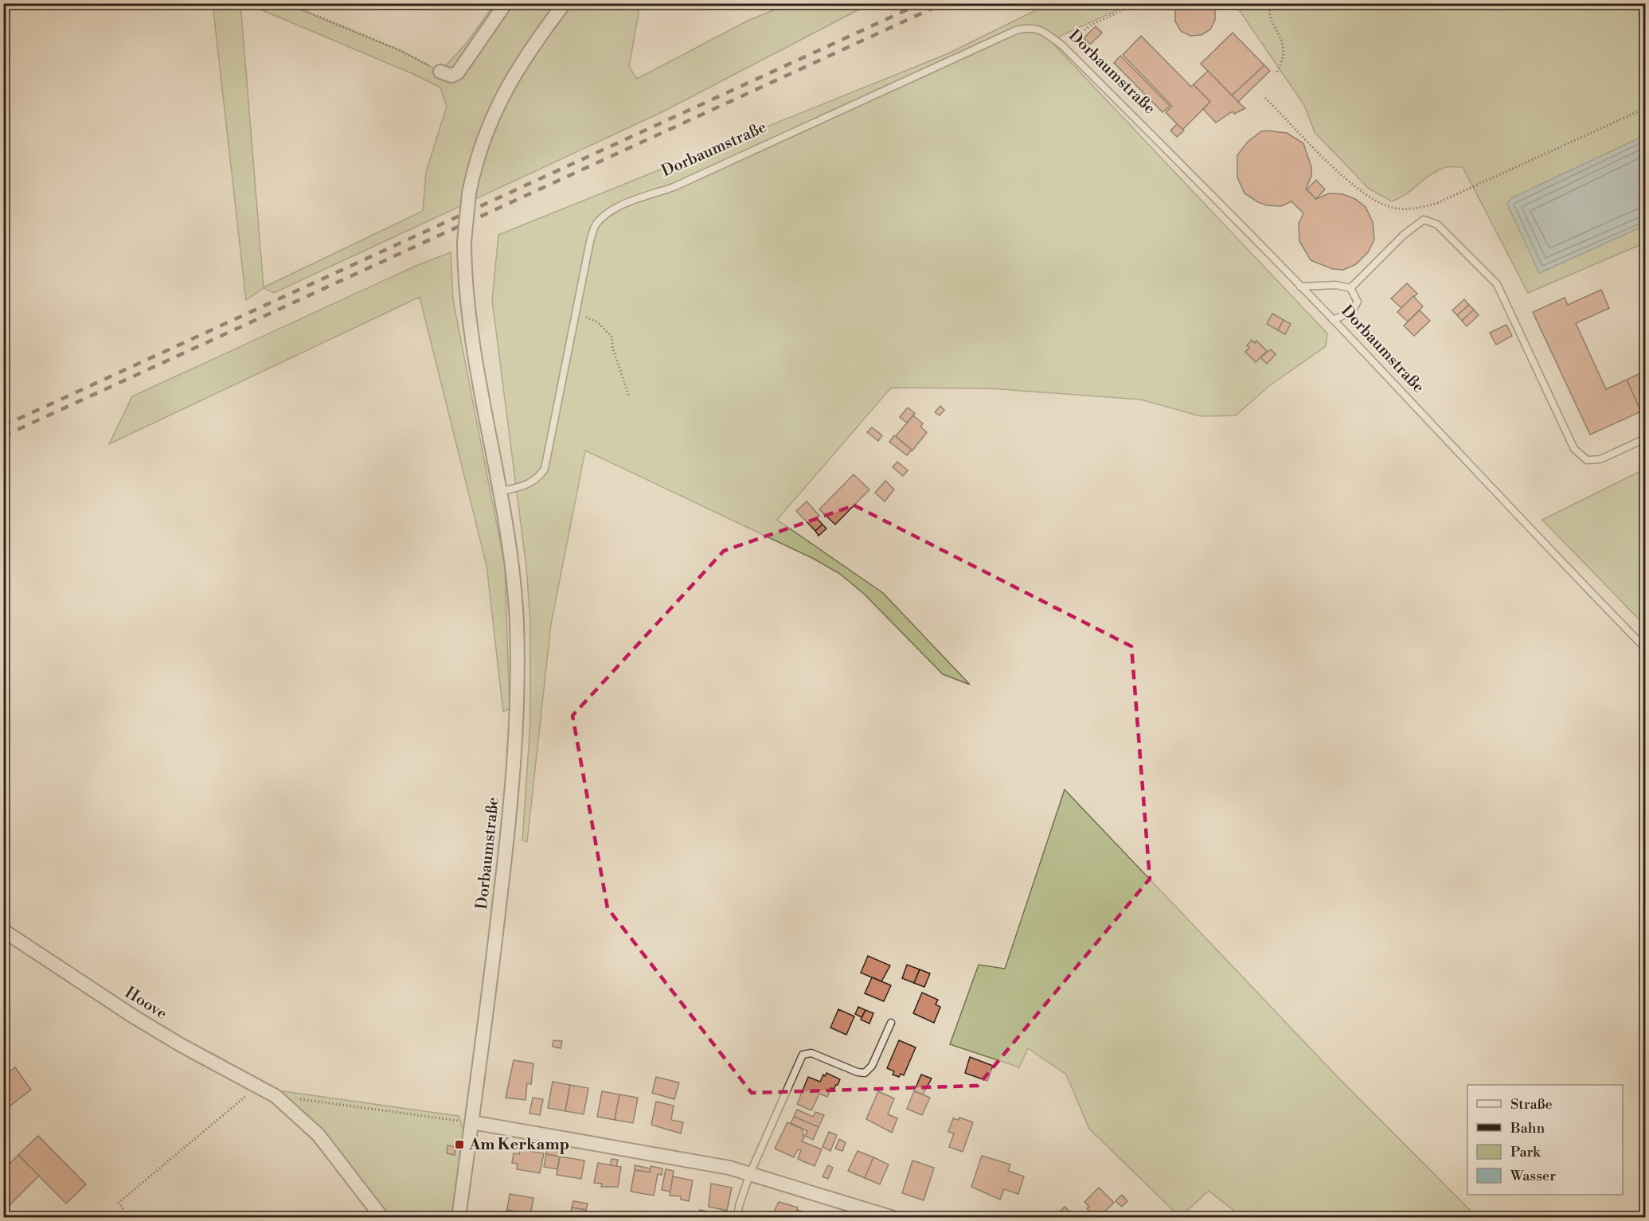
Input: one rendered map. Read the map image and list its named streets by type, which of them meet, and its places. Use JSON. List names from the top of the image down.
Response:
{
  "streets": {
    "street": ["Dorbaumstraße", "Hoove"]
  },
  "places": {
    "transit": ["Am Kerkamp"]
  },
  "legend": [
    "Straße",
    "Bahn",
    "Park",
    "Wasser"
  ]
}
